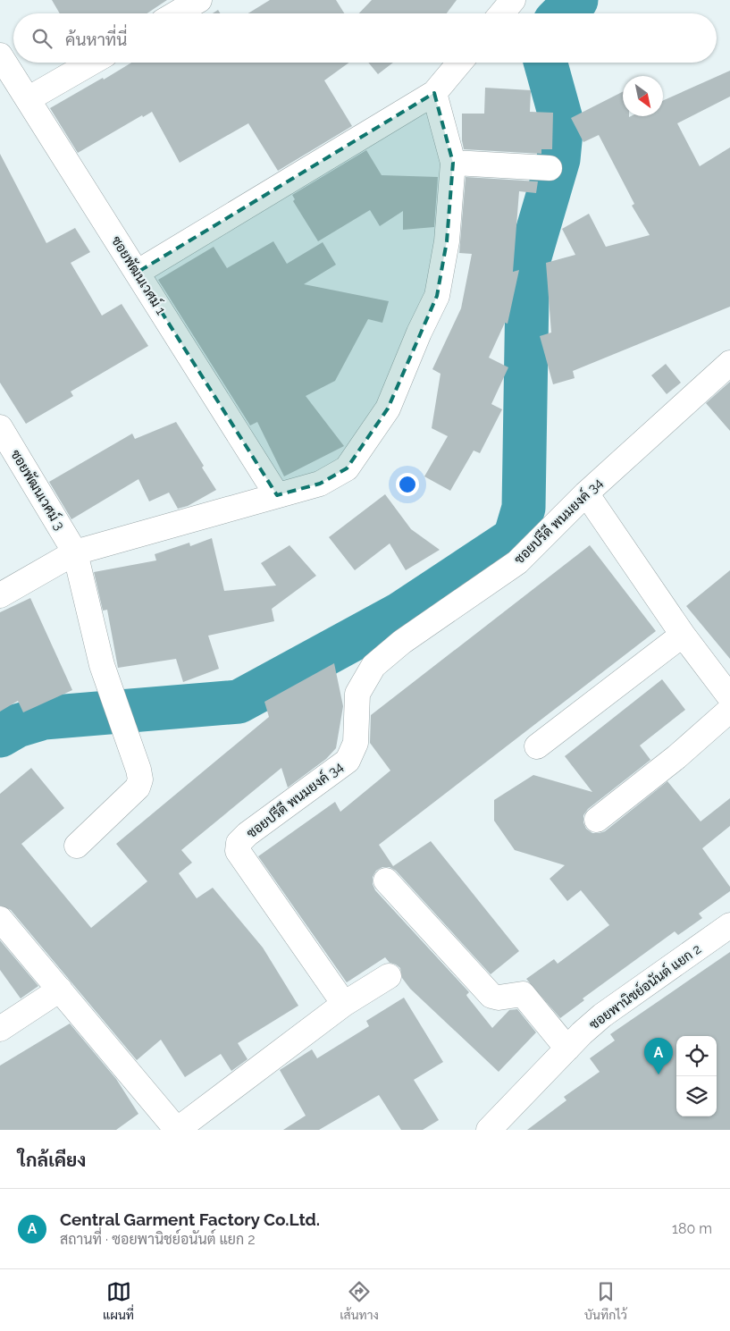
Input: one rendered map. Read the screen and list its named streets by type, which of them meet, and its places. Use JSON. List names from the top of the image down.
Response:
{
  "streets": {
    "street": [
      "ซอยพัฒนเวศม์ 1",
      "ซอยพัฒนเวศม์ 3",
      "ซอยปรีดี พนมยงค์ 34",
      "ซอยพานิชย์อนันต์ แยก 2"
    ]
  },
  "north": "bottom right",
  "page": {
    "search": "ค้นหาที่นี่",
    "pins": "A",
    "heading": "ใกล้เคียง",
    "list": [
      {
        "mark": "A",
        "name": "Central Garment Factory Co.Ltd.",
        "note": "สถานที่ · ซอยพานิชย์อนันต์ แยก 2",
        "value": "180 m"
      }
    ],
    "nav": ["แผนที่", "เส้นทาง", "บันทึกไว้"]
  }
}
